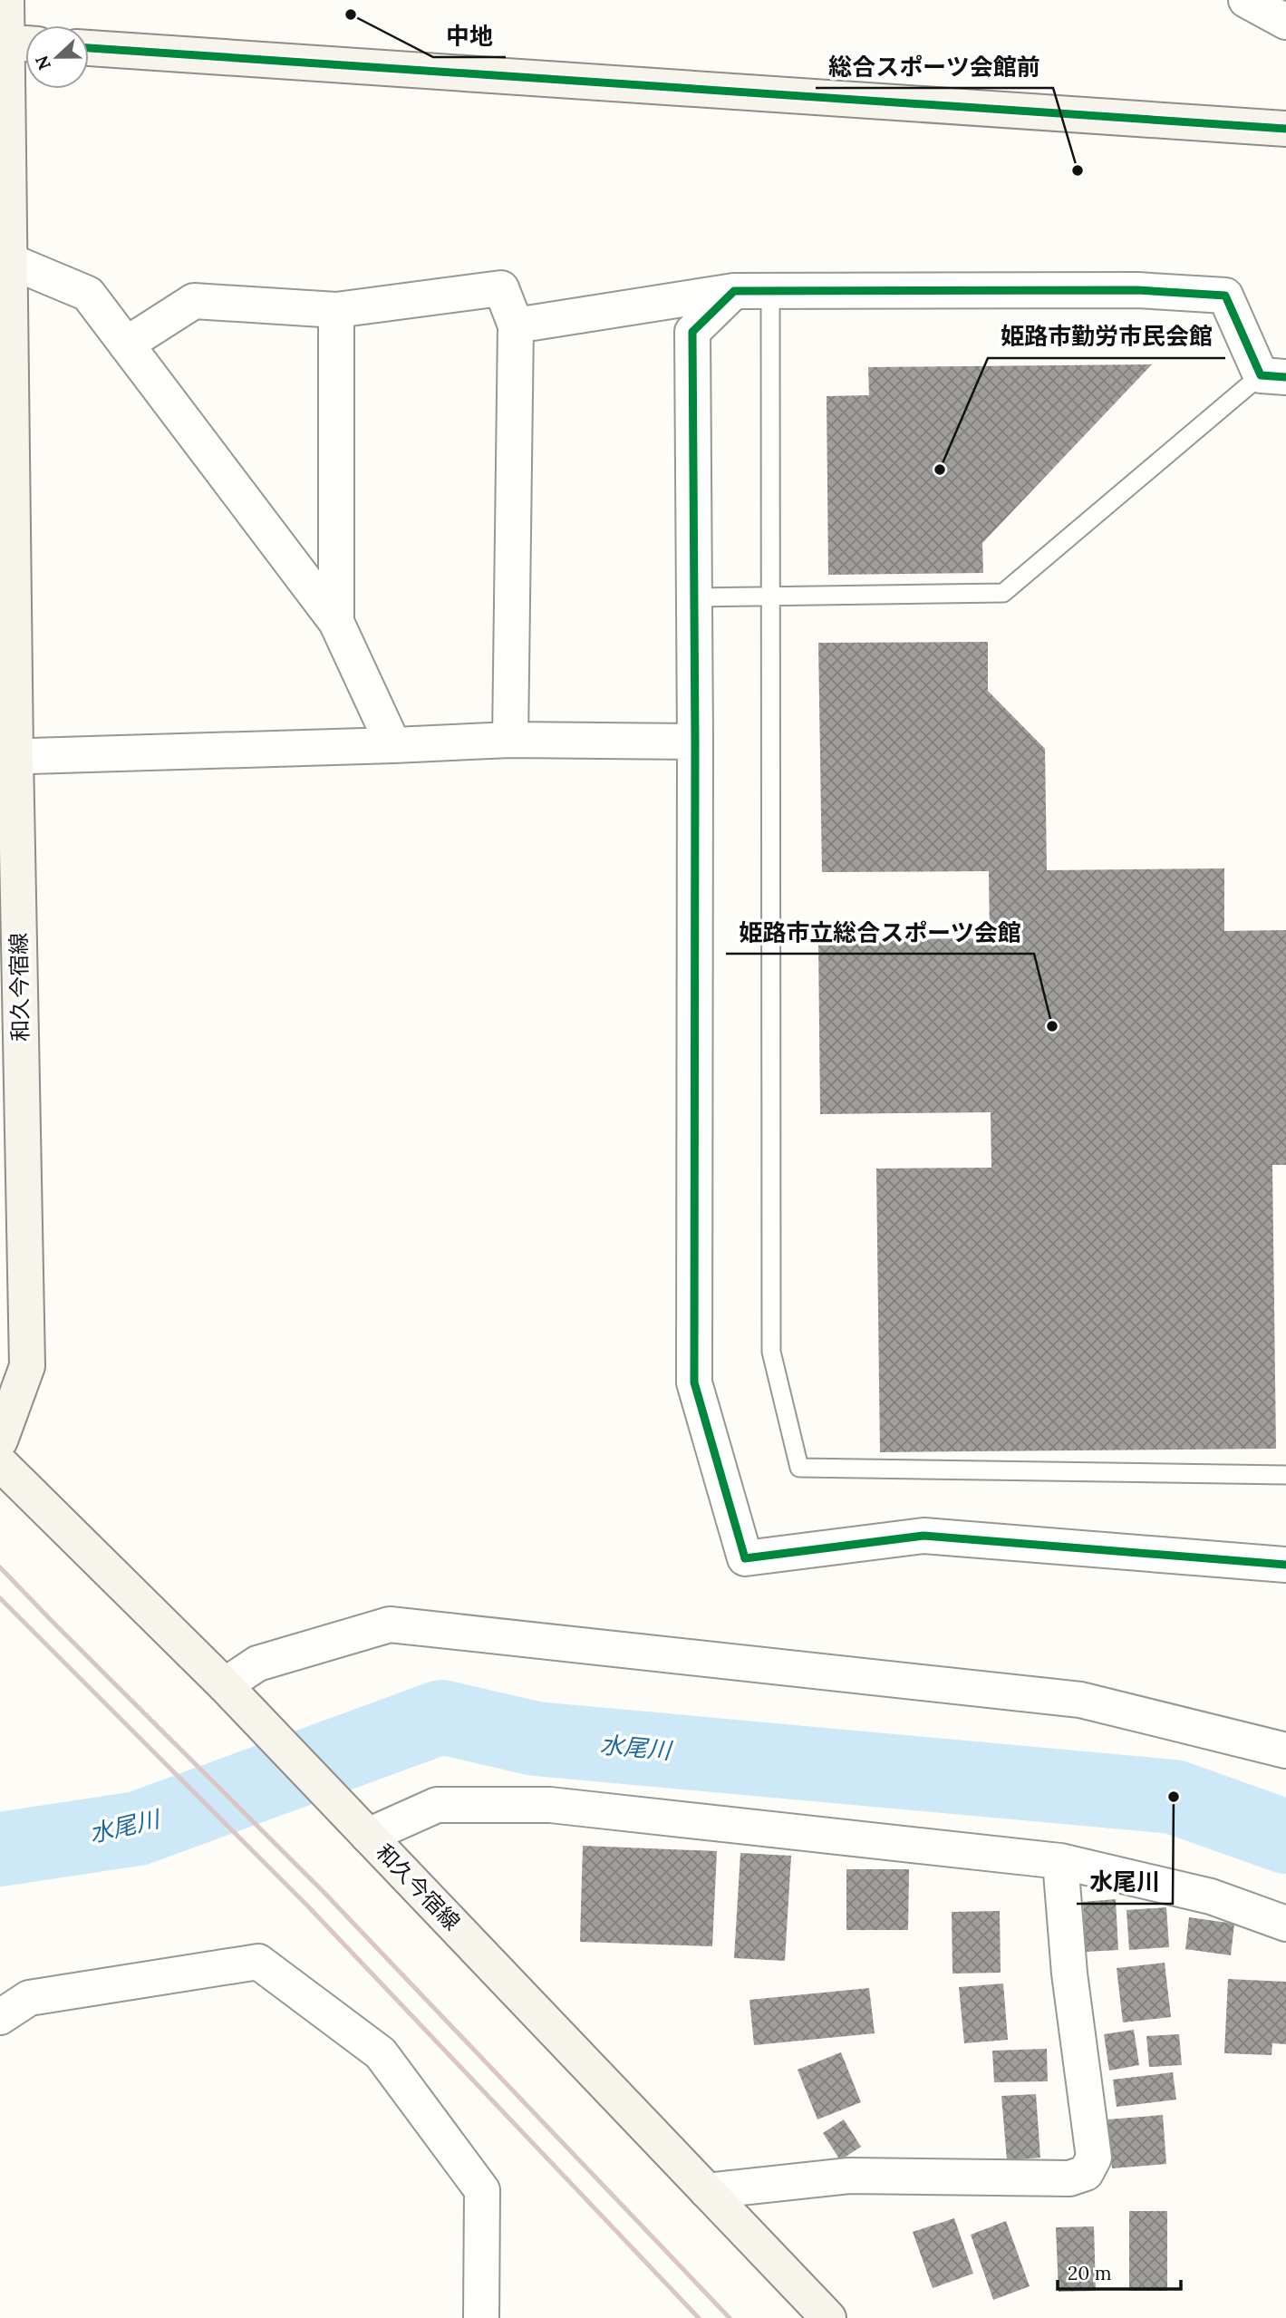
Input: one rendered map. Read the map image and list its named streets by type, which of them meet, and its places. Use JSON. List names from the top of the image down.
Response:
{
  "streets": {
    "main road": ["和久今宿線"]
  },
  "water": ["水尾川"],
  "places": [
    "中地",
    "総合スポーツ会館前",
    "姫路市勤労市民会館",
    "姫路市立総合スポーツ会館",
    "水尾川"
  ],
  "scale_bar": "20 m",
  "north": "left"
}
